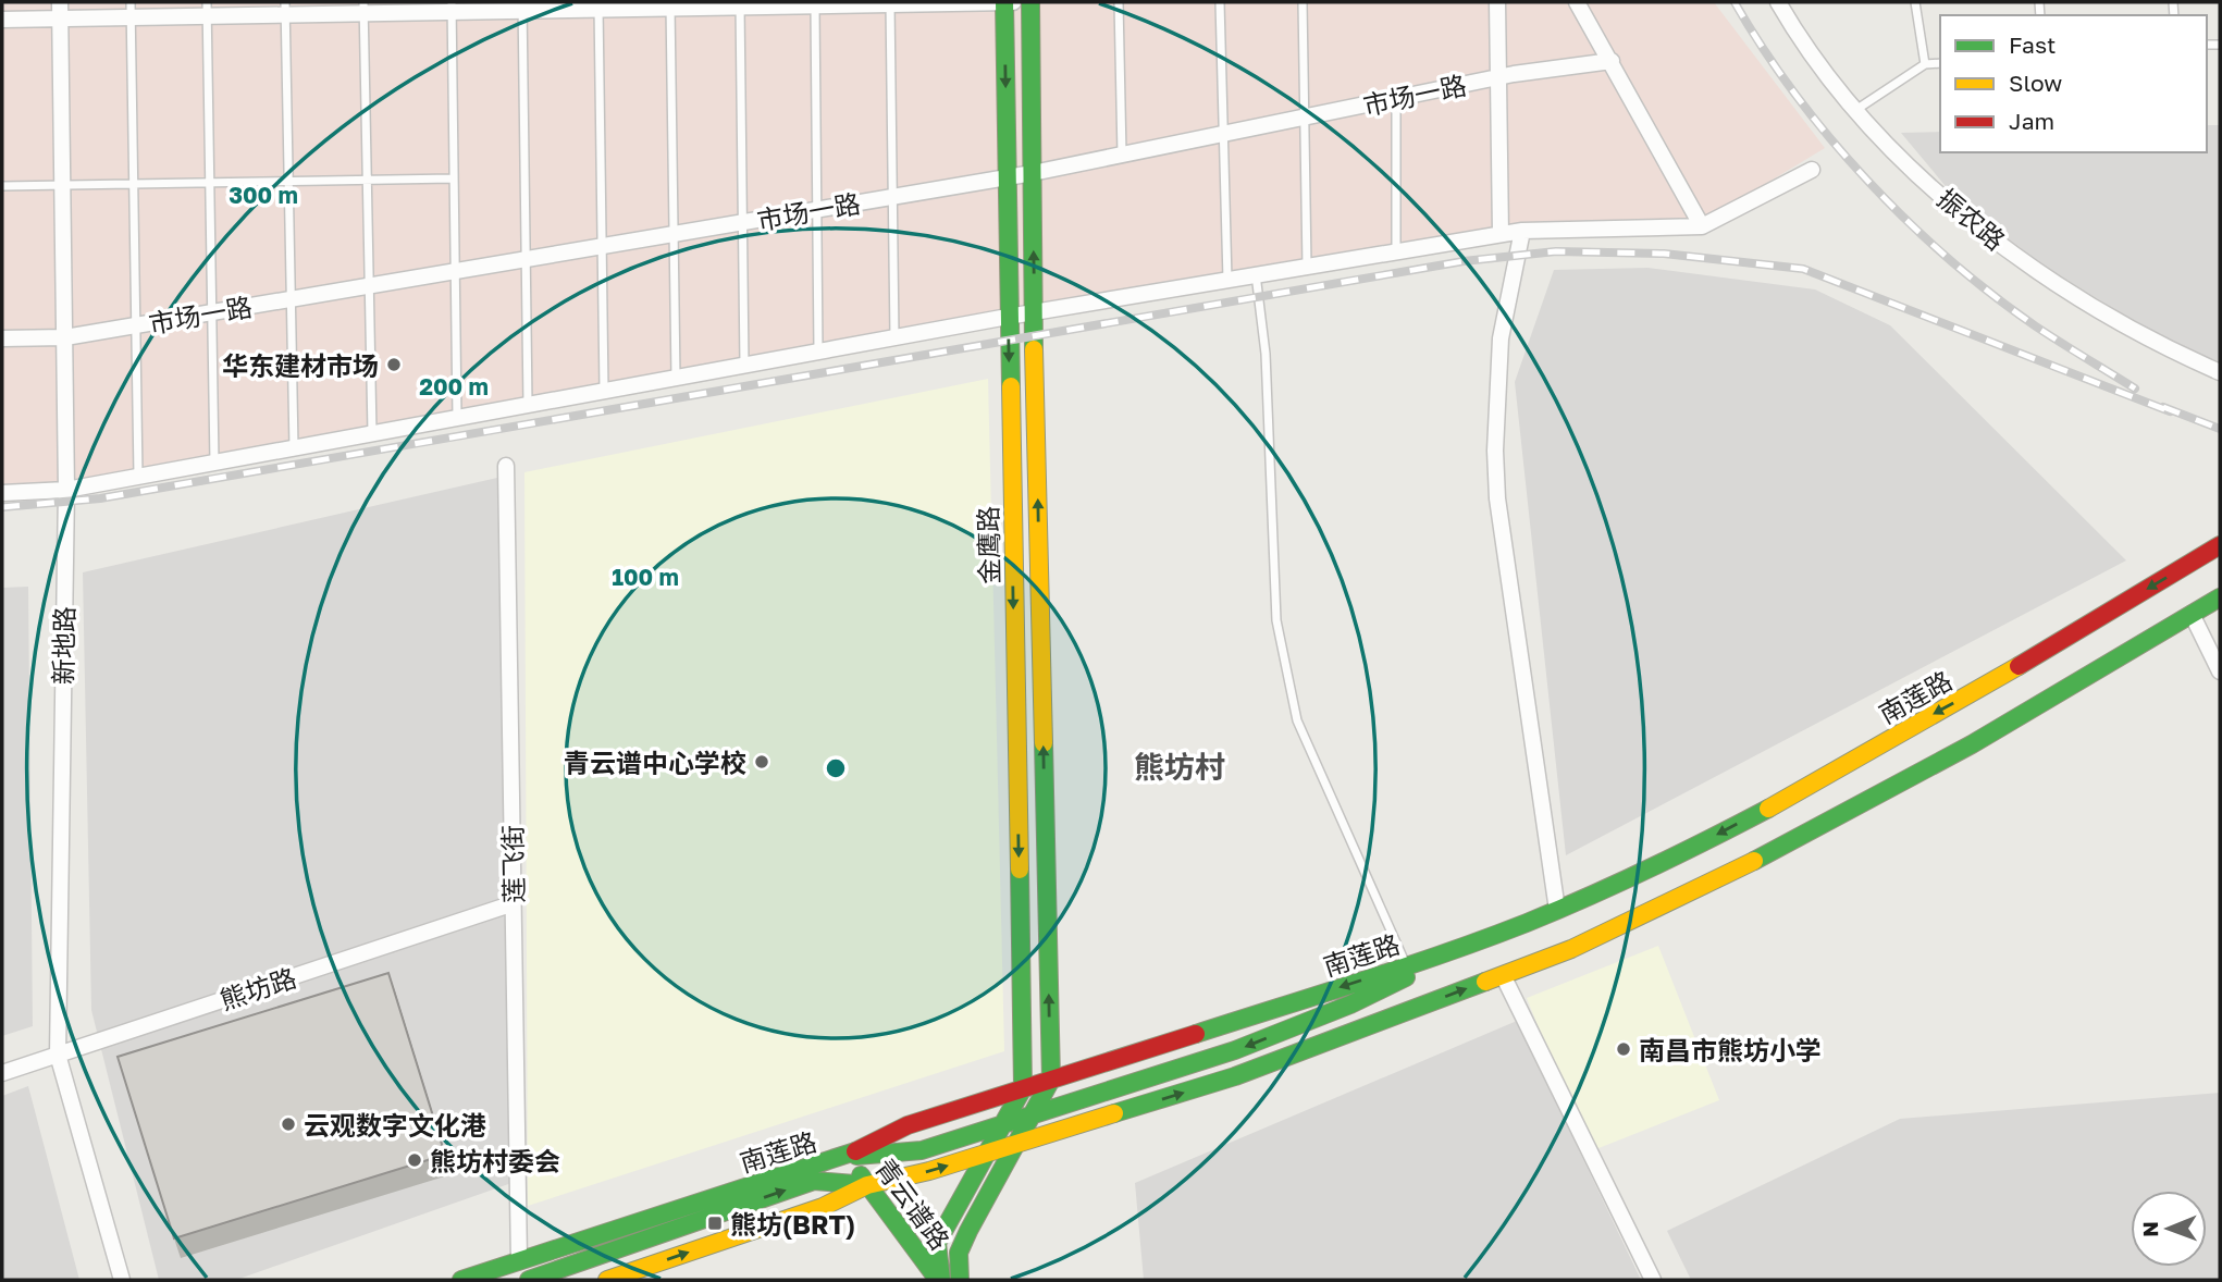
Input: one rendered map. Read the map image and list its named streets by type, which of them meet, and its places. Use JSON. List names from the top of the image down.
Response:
{
  "streets": {
    "main road": ["金鹰路", "南莲路", "青云谱路"],
    "street": [
      "市场一路",
      "振农路",
      "新地路",
      "莲飞街",
      "熊坊路"
    ]
  },
  "crossings": [
    ["市场一路", "金鹰路"],
    ["市场一路", "新地路"],
    ["金鹰路", "南莲路"],
    ["新地路", "熊坊路"],
    ["南莲路", "莲飞街"],
    ["南莲路", "青云谱路"],
    ["莲飞街", "熊坊路"]
  ],
  "districts": ["熊坊村"],
  "places": {
    "other": [
      "华东建材市场",
      "青云谱中心学校",
      "南昌市熊坊小学",
      "云观数字文化港",
      "熊坊村委会"
    ],
    "transit": ["熊坊(BRT)"]
  },
  "legend": ["Fast", "Slow", "Jam"],
  "north": "left",
  "rings": ["300 m", "200 m", "100 m"]
}
